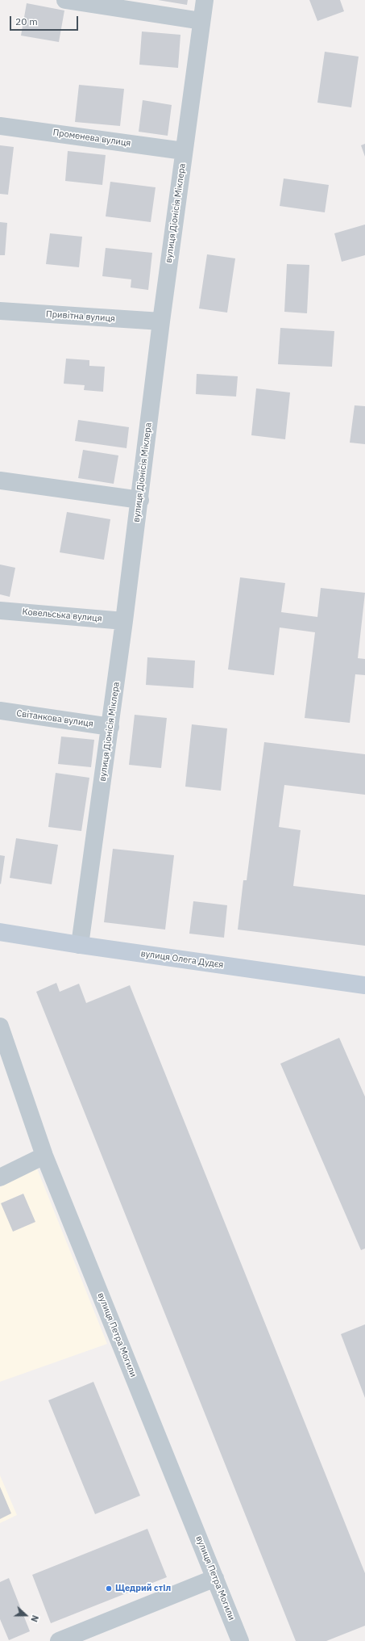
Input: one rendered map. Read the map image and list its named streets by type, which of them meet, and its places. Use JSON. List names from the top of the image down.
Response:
{
  "streets": {
    "main road": ["вулиця Олега Дудєя"],
    "street": [
      "Променева вулиця",
      "вулиця Діонісія Міклера",
      "Привітна вулиця",
      "Ковельська вулиця",
      "Світанкова вулиця",
      "вулиця Петра Могили"
    ]
  },
  "crossings": [
    ["Променева вулиця", "вулиця Діонісія Міклера"],
    ["вулиця Діонісія Міклера", "Привітна вулиця"],
    ["вулиця Діонісія Міклера", "Ковельська вулиця"],
    ["вулиця Діонісія Міклера", "Світанкова вулиця"],
    ["вулиця Діонісія Міклера", "вулиця Олега Дудєя"]
  ],
  "places": ["Щедрий стіл"],
  "scale_bar": "20 m",
  "north": "right"
}
